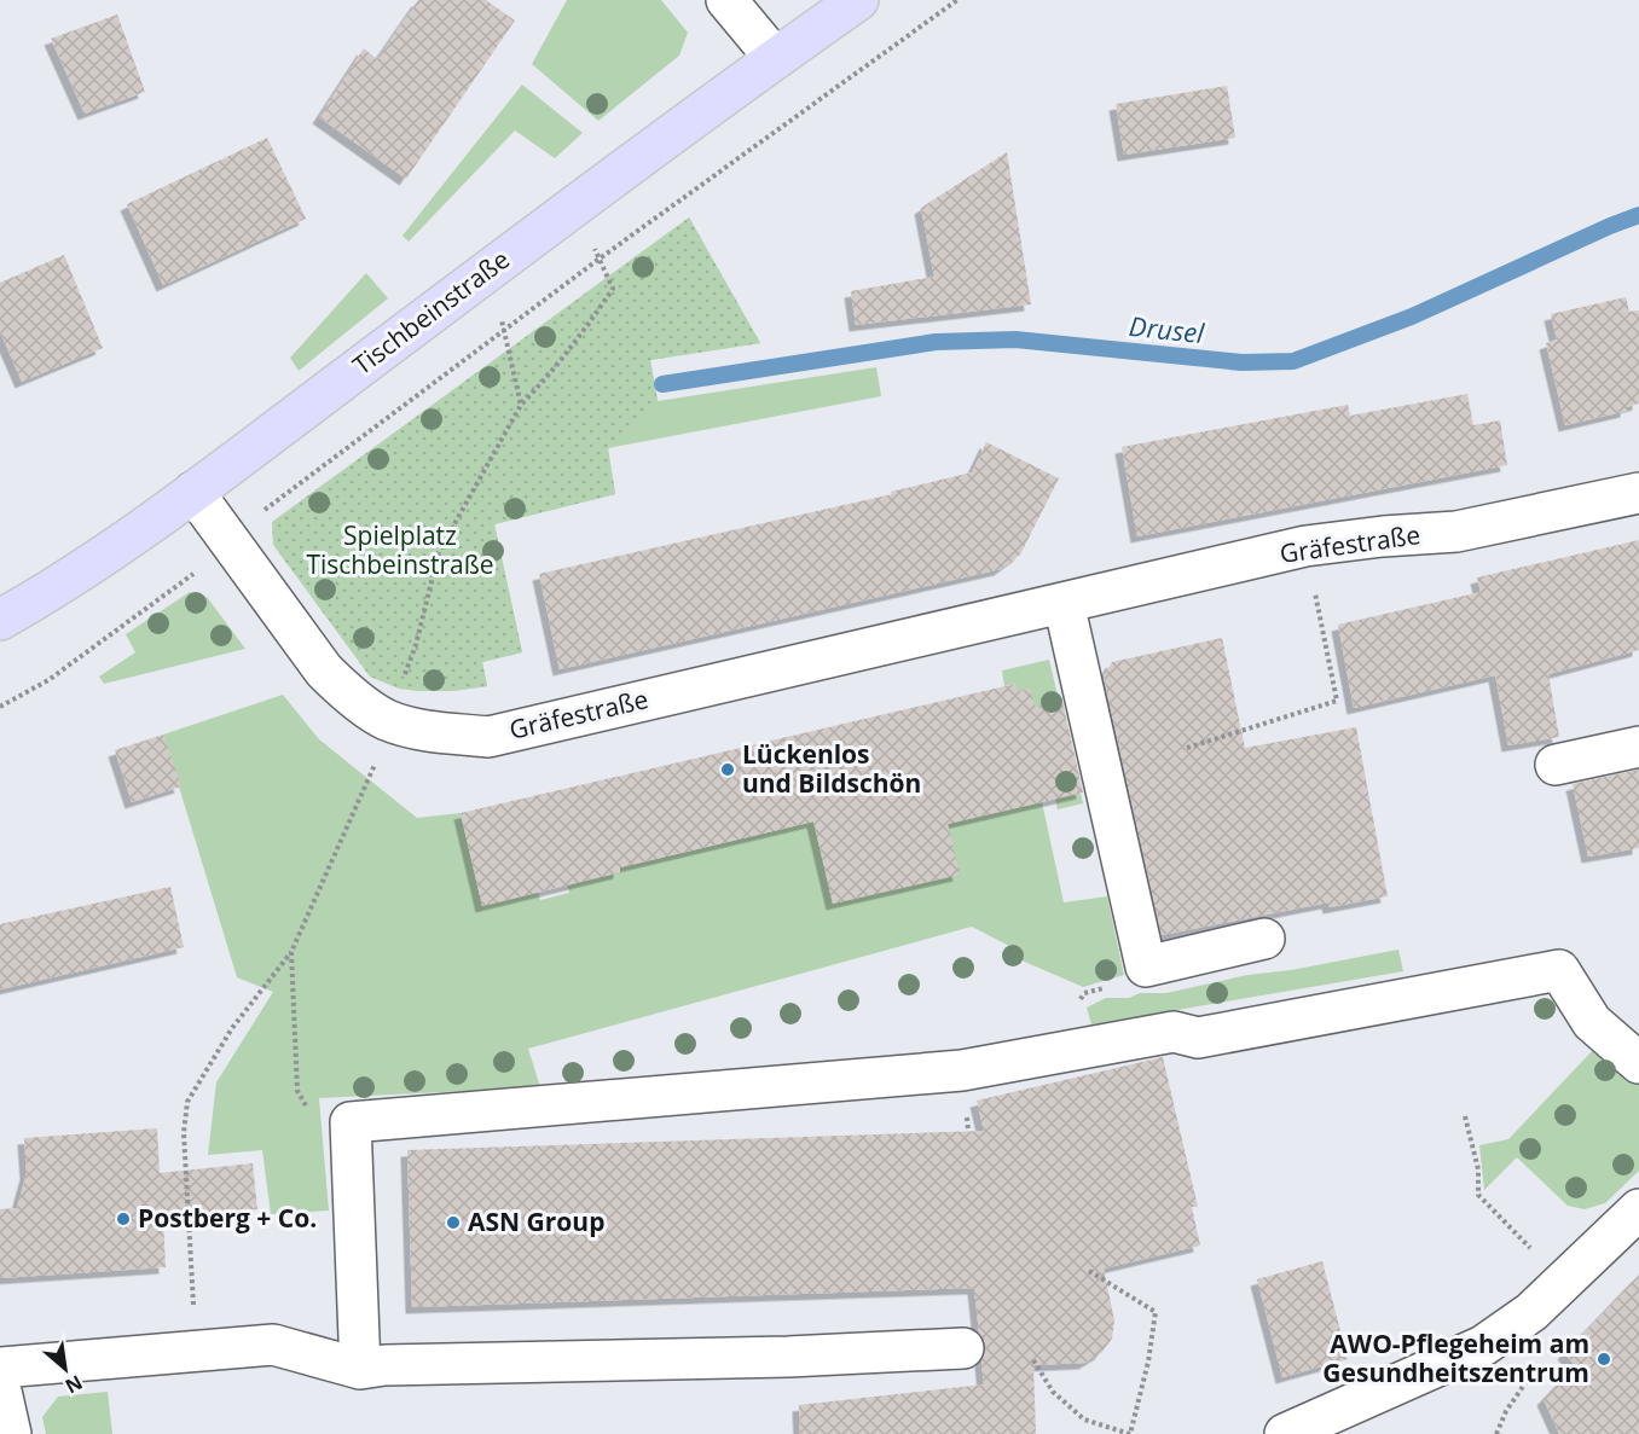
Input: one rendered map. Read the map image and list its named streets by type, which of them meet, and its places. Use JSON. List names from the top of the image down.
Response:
{
  "streets": {
    "main road": ["Tischbeinstraße"],
    "street": ["Gräfestraße"]
  },
  "crossings": [
    ["Tischbeinstraße", "Gräfestraße"]
  ],
  "water": ["Drusel"],
  "parks": ["Spielplatz Tischbeinstraße"],
  "places": [
    "Lückenlos und Bildschön",
    "Postberg + Co.",
    "ASN Group",
    "AWO-Pflegeheim am Gesundheitszentrum"
  ],
  "north": "bottom right"
}
